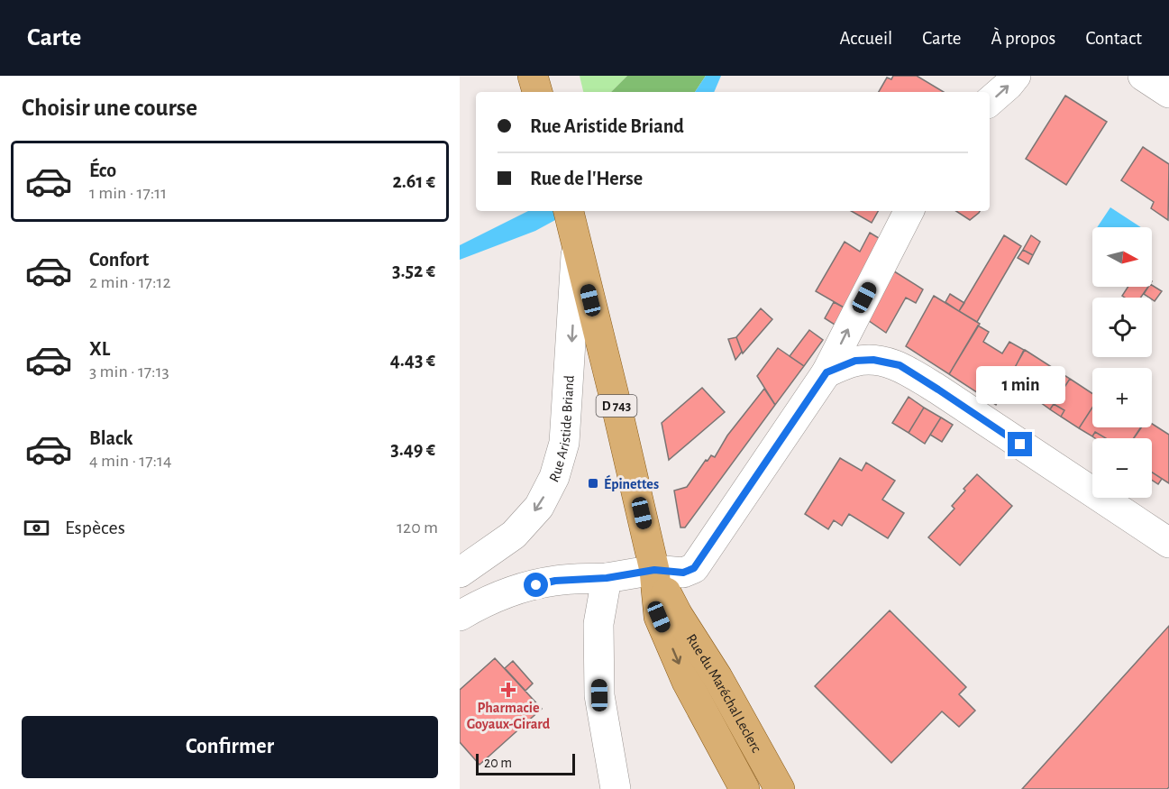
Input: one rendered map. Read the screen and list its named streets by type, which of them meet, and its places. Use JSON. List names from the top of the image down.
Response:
{
  "streets": {
    "main road": ["D 743", "Rue du Maréchal Leclerc"],
    "street": ["Rue Aristide Briand"]
  },
  "crossings": [
    ["Rue Aristide Briand", "Rue du Maréchal Leclerc"]
  ],
  "places": {
    "transit": ["Épinettes"],
    "health": ["Pharmacie Goyaux-Girard"]
  },
  "scale_bar": "20 m",
  "north": "right",
  "page": {
    "header": "Carte",
    "nav": [
      "Accueil",
      "Carte",
      "À propos",
      "Contact"
    ],
    "heading": "Choisir une course",
    "banner": ["Rue Aristide Briand", "Rue de l'Herse"],
    "list": [
      {
        "name": "Éco",
        "note": "1 min · 17:11",
        "value": "2.61 €"
      },
      {
        "name": "Confort",
        "note": "2 min · 17:12",
        "value": "3.52 €"
      },
      {
        "name": "XL",
        "note": "3 min · 17:13",
        "value": "4.43 €"
      },
      {
        "name": "Black",
        "note": "4 min · 17:14",
        "value": "3.49 €"
      }
    ],
    "map_buttons": ["+", "−"],
    "bubble": "1 min",
    "pay": ["Espèces", "120 m"],
    "buttons": "Confirmer",
    "scale": "20 m"
  }
}
